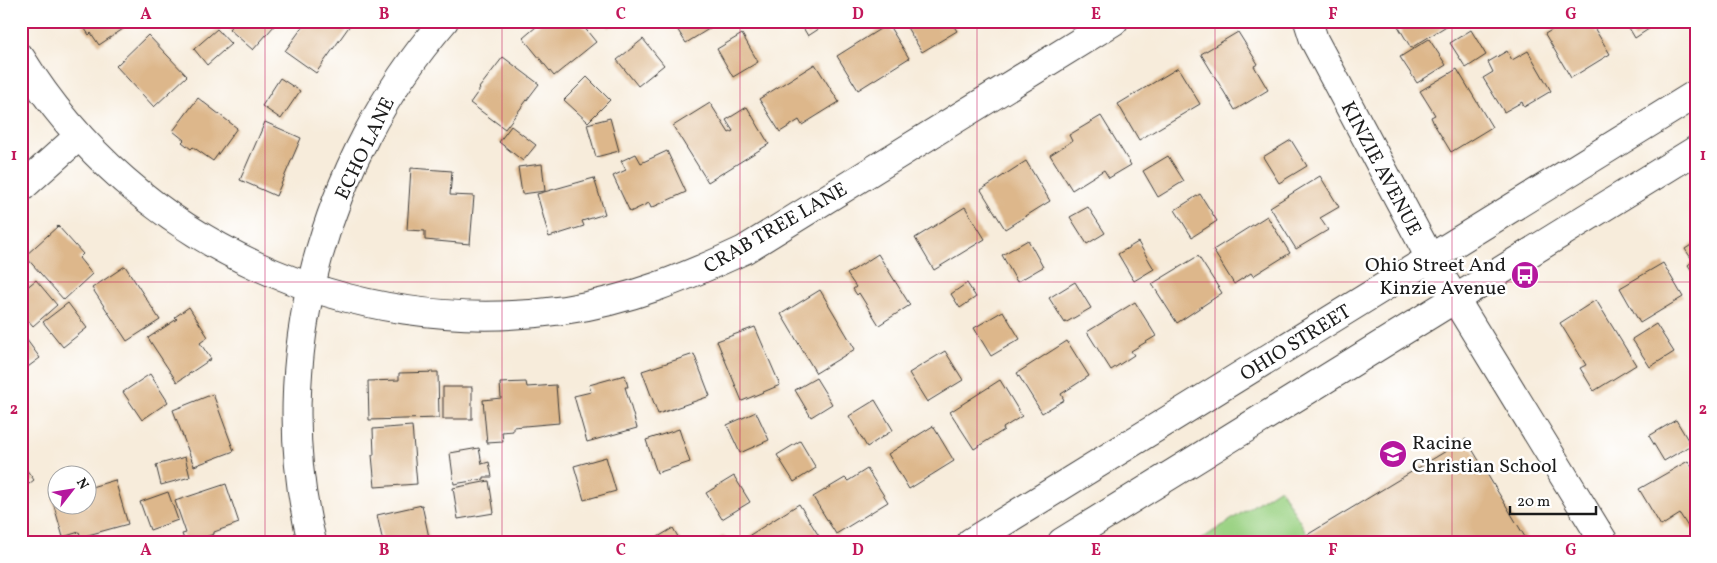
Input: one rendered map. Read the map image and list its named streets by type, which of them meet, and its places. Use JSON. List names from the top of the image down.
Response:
{
  "streets": {
    "street": [
      "ECHO LANE",
      "KINZIE AVENUE",
      "CRAB TREE LANE",
      "OHIO STREET"
    ]
  },
  "crossings": [
    ["ECHO LANE", "CRAB TREE LANE"],
    ["KINZIE AVENUE", "OHIO STREET"]
  ],
  "places": {
    "bus stop": ["Ohio Street And Kinzie Avenue"],
    "school or university": ["Racine Christian School"]
  },
  "scale_bar": "20 m",
  "north": "top right",
  "grid": {
    "columns": [
      "A",
      "B",
      "C",
      "D",
      "E",
      "F",
      "G"
    ],
    "rows": ["1", "2"]
  }
}
